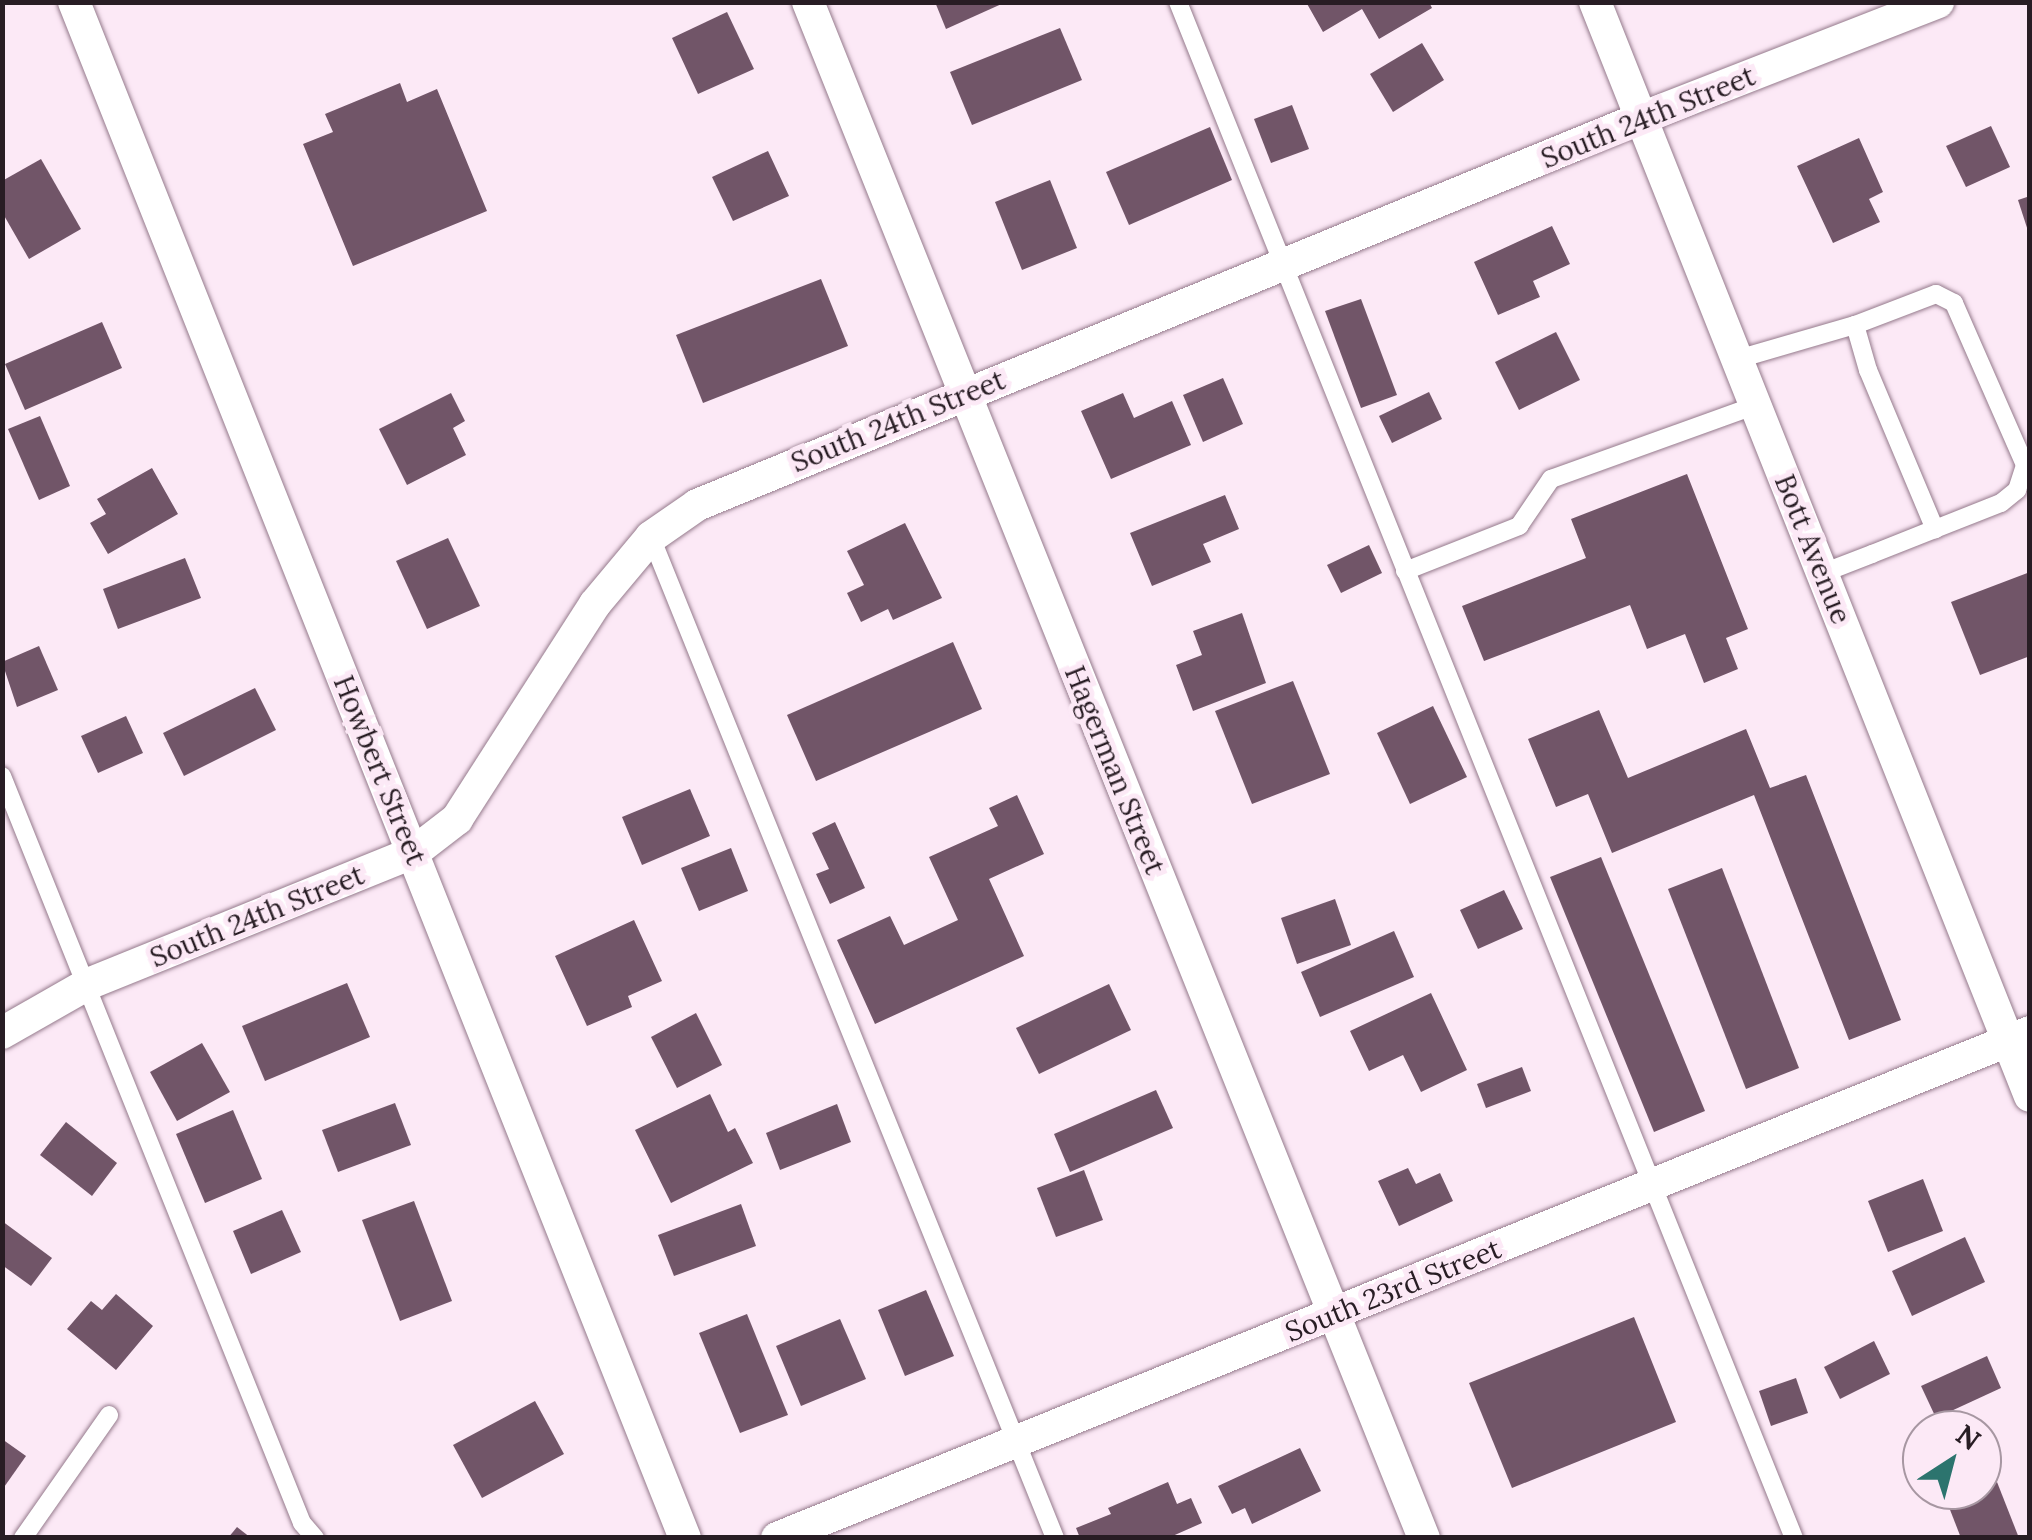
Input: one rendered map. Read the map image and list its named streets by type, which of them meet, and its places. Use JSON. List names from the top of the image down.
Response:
{
  "streets": {
    "street": [
      "South 24th Street",
      "Bott Avenue",
      "Howbert Street",
      "Hagerman Street",
      "South 23rd Street"
    ]
  },
  "crossings": [
    ["South 24th Street", "Bott Avenue"],
    ["South 24th Street", "Howbert Street"],
    ["South 24th Street", "Hagerman Street"],
    ["Bott Avenue", "South 23rd Street"],
    ["Hagerman Street", "South 23rd Street"]
  ],
  "north": "top right"
}
